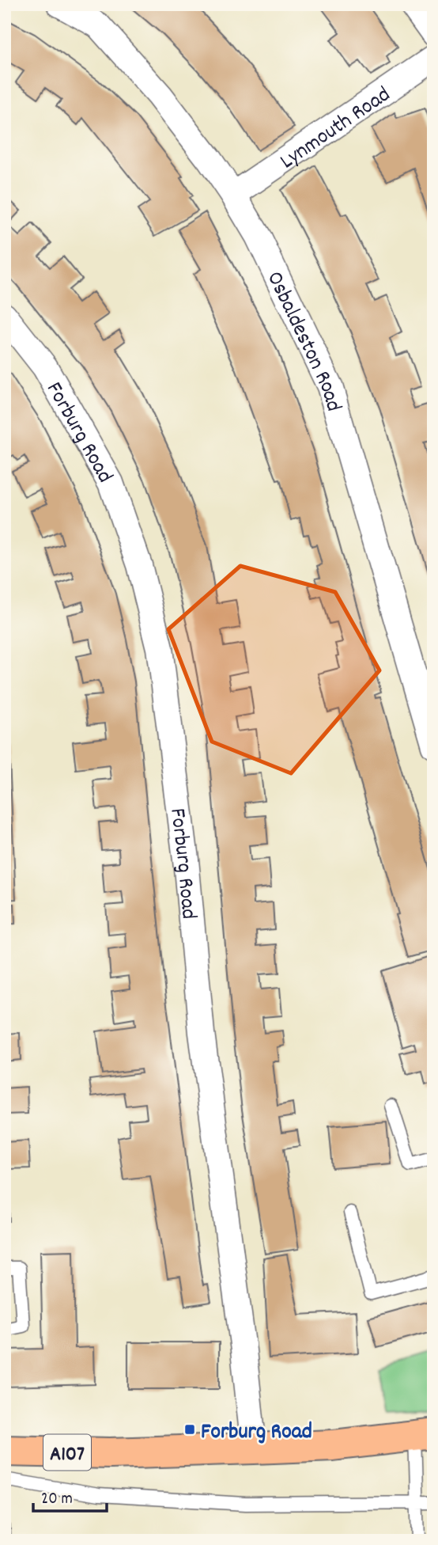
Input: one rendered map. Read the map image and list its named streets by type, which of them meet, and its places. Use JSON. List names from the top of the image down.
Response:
{
  "streets": {
    "highway": ["A107"],
    "street": ["Lynmouth Road", "Osbaldeston Road", "Forburg Road"]
  },
  "crossings": [
    ["Lynmouth Road", "Osbaldeston Road"],
    ["Forburg Road", "A107"]
  ],
  "places": {
    "transit": ["Forburg Road"]
  },
  "scale_bar": "20 m"
}
